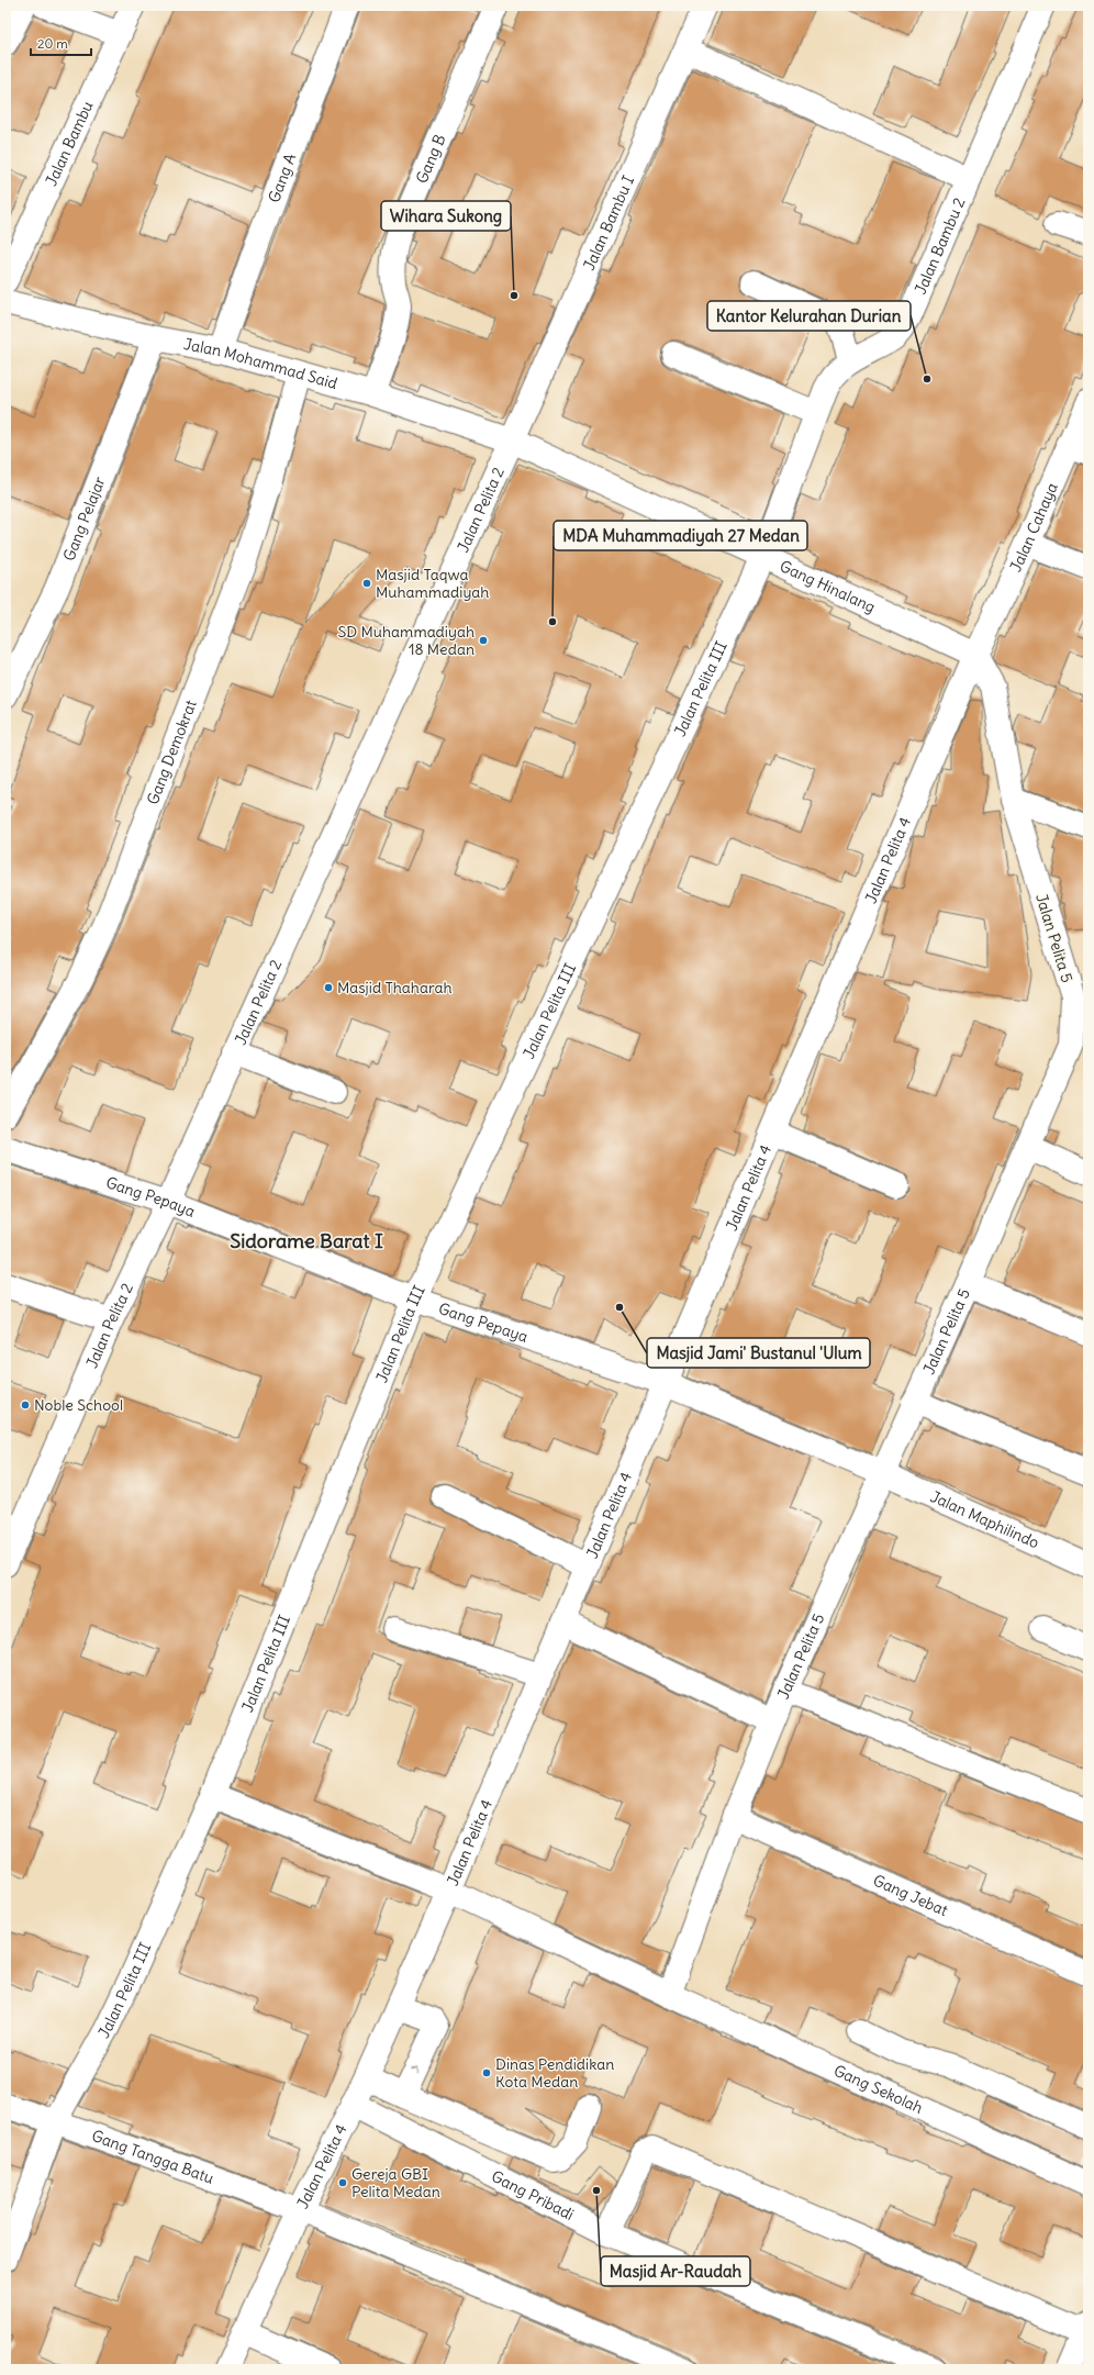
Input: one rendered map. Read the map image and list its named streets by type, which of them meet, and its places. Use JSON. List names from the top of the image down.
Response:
{
  "streets": {
    "street": [
      "Jalan Bambu",
      "Gang B",
      "Gang A",
      "Jalan Bambu I",
      "Jalan Bambu 2",
      "Jalan Mohammad Said",
      "Jalan Pelita 2",
      "Gang Pelajar",
      "Jalan Cahaya",
      "Gang Hinalang",
      "Jalan Pelita III",
      "Gang Demokrat",
      "Jalan Pelita 4",
      "Jalan Pelita 5",
      "Gang Pepaya",
      "Jalan Maphilindo",
      "Gang Jebat",
      "Gang Sekolah",
      "Gang Tangga Batu",
      "Gang Pribadi"
    ]
  },
  "crossings": [
    ["Gang B", "Jalan Mohammad Said"],
    ["Gang A", "Jalan Mohammad Said"],
    ["Jalan Bambu I", "Jalan Mohammad Said"],
    ["Jalan Bambu I", "Jalan Pelita 2"],
    ["Jalan Bambu I", "Gang Hinalang"],
    ["Jalan Bambu 2", "Gang Hinalang"],
    ["Jalan Bambu 2", "Jalan Pelita III"],
    ["Jalan Mohammad Said", "Jalan Pelita 2"],
    ["Jalan Mohammad Said", "Gang Pelajar"],
    ["Jalan Mohammad Said", "Gang Hinalang"],
    ["Jalan Mohammad Said", "Gang Demokrat"],
    ["Jalan Pelita 2", "Gang Hinalang"],
    ["Jalan Pelita 2", "Gang Pepaya"],
    ["Jalan Cahaya", "Gang Hinalang"],
    ["Jalan Cahaya", "Jalan Pelita 4"],
    ["Jalan Cahaya", "Jalan Pelita 5"],
    ["Gang Hinalang", "Jalan Pelita III"],
    ["Gang Hinalang", "Jalan Pelita 4"],
    ["Gang Hinalang", "Jalan Pelita 5"],
    ["Jalan Pelita III", "Gang Pepaya"],
    ["Jalan Pelita III", "Gang Sekolah"],
    ["Jalan Pelita III", "Gang Tangga Batu"],
    ["Jalan Pelita 4", "Jalan Pelita 5"],
    ["Jalan Pelita 4", "Gang Pepaya"],
    ["Jalan Pelita 4", "Gang Sekolah"],
    ["Jalan Pelita 4", "Gang Tangga Batu"],
    ["Jalan Pelita 4", "Gang Pribadi"],
    ["Jalan Pelita 5", "Gang Pepaya"],
    ["Jalan Pelita 5", "Jalan Maphilindo"],
    ["Jalan Pelita 5", "Gang Jebat"],
    ["Jalan Pelita 5", "Gang Sekolah"],
    ["Gang Pepaya", "Jalan Maphilindo"]
  ],
  "districts": ["Sidorame Barat I"],
  "places": [
    "Wihara Sukong",
    "Kantor Kelurahan Durian",
    "Masjid Taqwa Muhammadiyah",
    "MDA Muhammadiyah 27 Medan",
    "SD Muhammadiyah 18 Medan",
    "Masjid Thaharah",
    "Masjid Jami' Bustanul 'Ulum",
    "Noble School",
    "Dinas Pendidikan Kota Medan",
    "Gereja GBI Pelita Medan",
    "Masjid Ar-Raudah"
  ],
  "scale_bar": "20 m"
}
